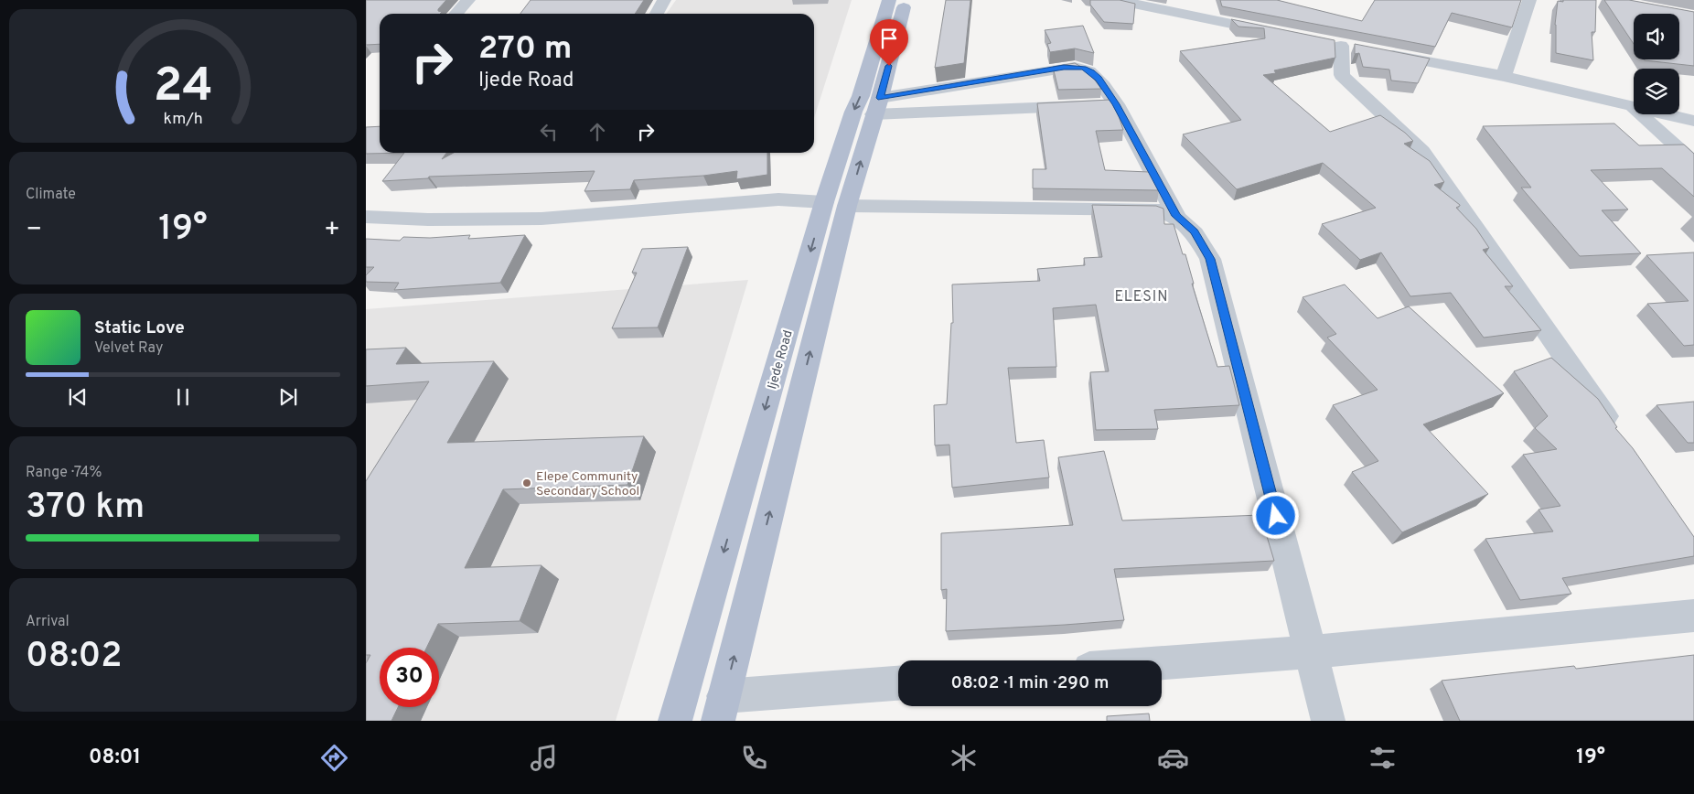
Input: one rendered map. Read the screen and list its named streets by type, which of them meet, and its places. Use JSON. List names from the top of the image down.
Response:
{
  "streets": {
    "main road": ["Ijede Road"]
  },
  "districts": ["ELESIN"],
  "places": ["Elepe Community Secondary School"],
  "page": {
    "turn": ["270 m", "Ijede Road"],
    "tile": [
      "Climate",
      ["Range · 74%", "370 km"],
      ["Arrival", "08:02"]
    ],
    "heat": ["−", "19°", "+"],
    "song": ["Static Love", "Velvet Ray"],
    "limit": "30",
    "trip": "08:02 · 1 min · 290 m",
    "tabs": ["08:01", "19°"],
    "gauge": ["24", "km/h"]
  }
}
